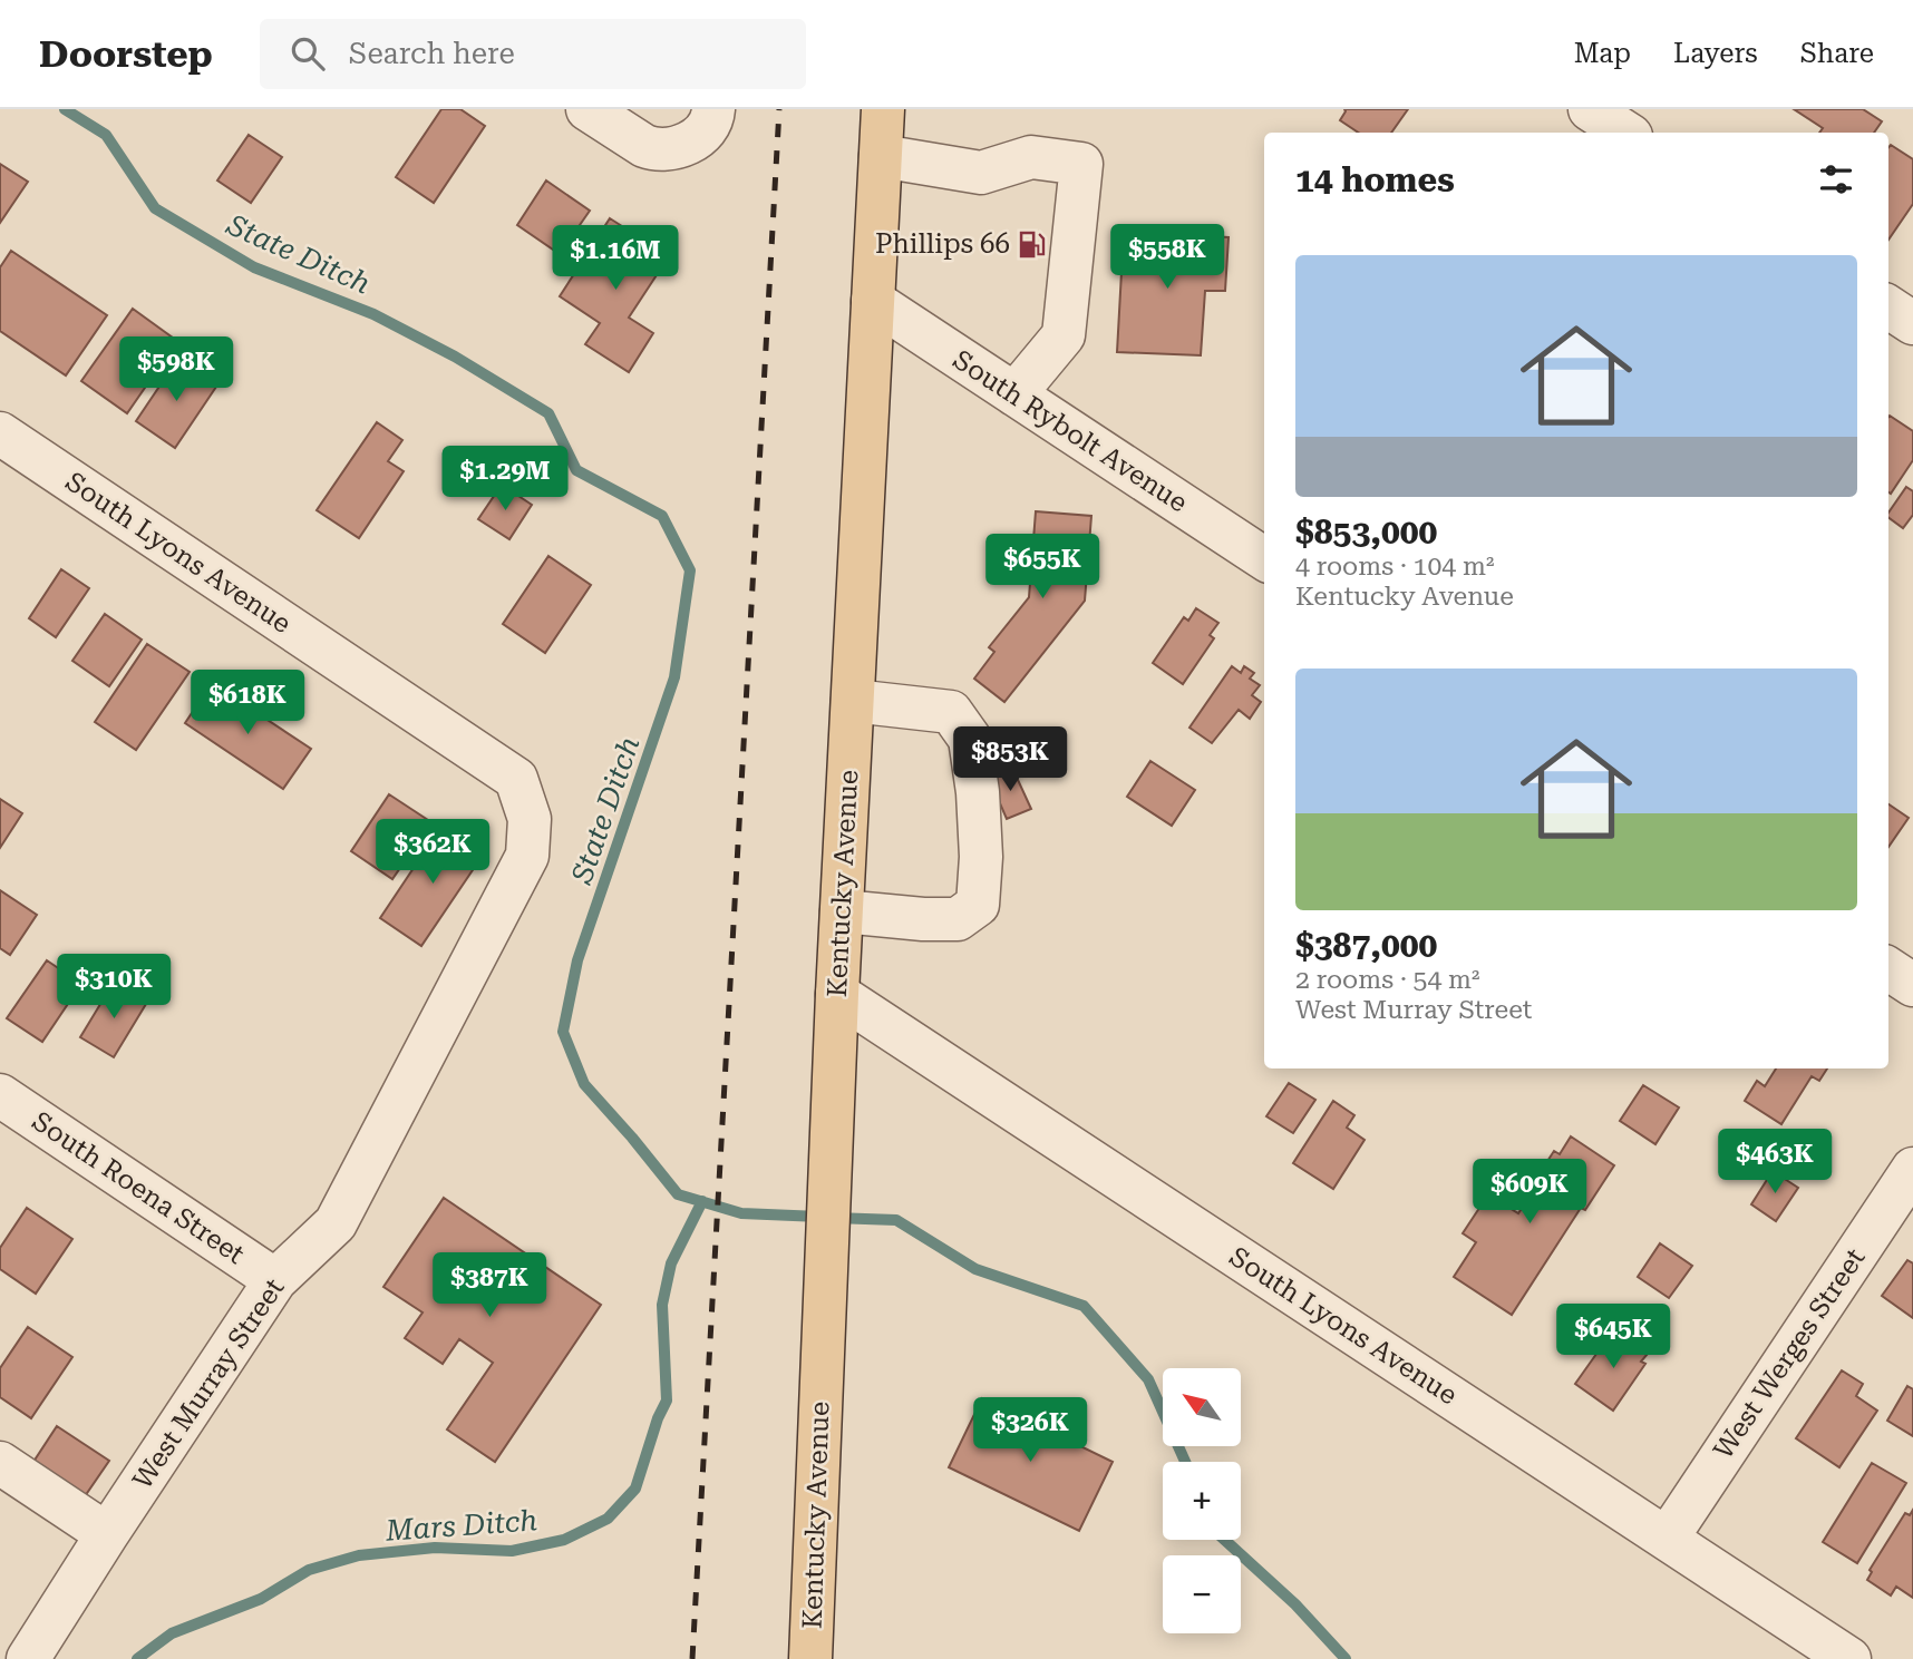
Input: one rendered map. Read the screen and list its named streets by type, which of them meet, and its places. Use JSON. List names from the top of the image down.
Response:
{
  "streets": {
    "main road": ["Kentucky Avenue"],
    "street": [
      "South Rybolt Avenue",
      "South Lyons Avenue",
      "South Roena Street",
      "West Werges Street",
      "West Murray Street"
    ]
  },
  "crossings": [
    ["South Rybolt Avenue", "Kentucky Avenue"],
    ["South Lyons Avenue", "Kentucky Avenue"],
    ["South Lyons Avenue", "West Werges Street"],
    ["South Lyons Avenue", "West Murray Street"],
    ["South Roena Street", "West Murray Street"]
  ],
  "water": ["State Ditch", "Mars Ditch"],
  "places": {
    "fuel station": ["Phillips 66"]
  },
  "north": "top left",
  "page": {
    "header": "Doorstep",
    "search": "Search here",
    "nav": ["Map", "Layers", "Share"],
    "heading": "14 homes",
    "price": [
      "$558K",
      "$1.16M",
      "$598K",
      "$1.29M",
      "$655K",
      "$618K",
      "$853K",
      "$362K",
      "$310K",
      "$463K",
      "$609K",
      "$387K",
      "$645K",
      "$326K"
    ],
    "list": [
      {
        "name": "$853,000",
        "note": "4 rooms · 104 m² · Kentucky Avenue"
      },
      {
        "name": "$387,000",
        "note": "2 rooms · 54 m² · West Murray Street"
      }
    ],
    "map_buttons": ["+", "−"]
  }
}
